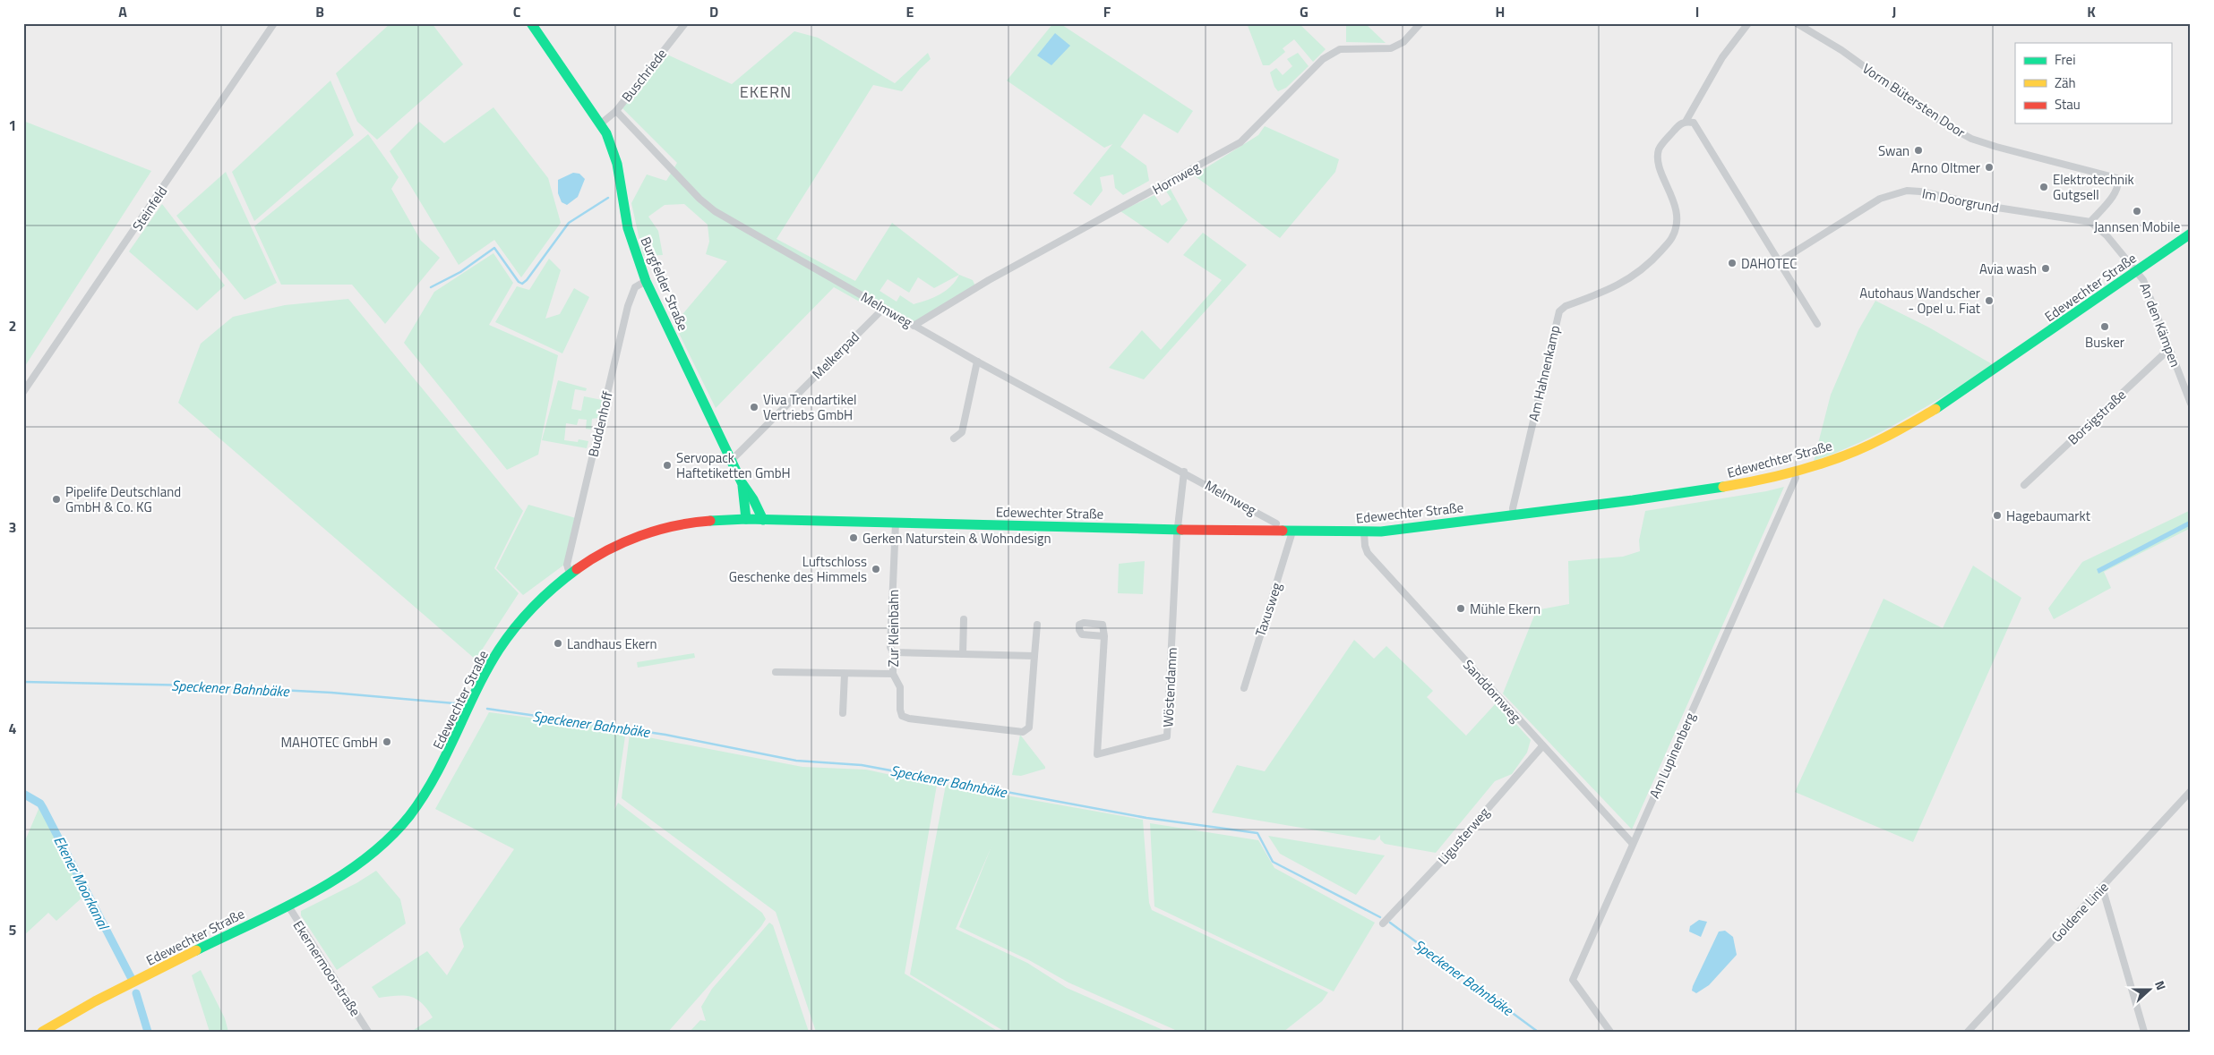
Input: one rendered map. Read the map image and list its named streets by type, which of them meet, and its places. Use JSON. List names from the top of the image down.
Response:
{
  "streets": {
    "main road": ["Burgfelder Straße", "Edewechter Straße"],
    "street": [
      "Buschriede",
      "Vorm Bütersten Door",
      "Hornweg",
      "Im Doorgrund",
      "Steinfeld",
      "Melmweg",
      "An den Kämpen",
      "Melkerpad",
      "Am Hahnenkamp",
      "Borsigstraße",
      "Buddenhoff",
      "Taxusweg",
      "Zur Kleinbahn",
      "Wöstendamm",
      "Sanddornweg",
      "Am Lupinenberg",
      "Ligusterweg",
      "Goldene Linie",
      "Ekernermoorstraße"
    ]
  },
  "crossings": [
    ["Buschriede", "Burgfelder Straße"],
    ["Buschriede", "Melmweg"],
    ["Vorm Bütersten Door", "Im Doorgrund"],
    ["Hornweg", "Melmweg"],
    ["Burgfelder Straße", "Edewechter Straße"],
    ["Burgfelder Straße", "Melkerpad"],
    ["Burgfelder Straße", "Buddenhoff"],
    ["Edewechter Straße", "Melmweg"],
    ["Edewechter Straße", "An den Kämpen"],
    ["Edewechter Straße", "Am Hahnenkamp"],
    ["Edewechter Straße", "Buddenhoff"],
    ["Edewechter Straße", "Taxusweg"],
    ["Edewechter Straße", "Zur Kleinbahn"],
    ["Edewechter Straße", "Wöstendamm"],
    ["Edewechter Straße", "Sanddornweg"],
    ["Edewechter Straße", "Am Lupinenberg"],
    ["Edewechter Straße", "Ekernermoorstraße"],
    ["Melmweg", "Melkerpad"],
    ["Melmweg", "Wöstendamm"],
    ["An den Kämpen", "Borsigstraße"],
    ["Sanddornweg", "Am Lupinenberg"],
    ["Sanddornweg", "Ligusterweg"]
  ],
  "districts": ["EKERN"],
  "water": ["Speckener Bahnbäke", "Ekener Moorkanal"],
  "places": [
    "Swan",
    "Arno Oltmer",
    "Elektrotechnik Gutgsell",
    "Jannsen Mobile",
    "DAHOTEC",
    "Avia wash",
    "Autohaus Wandscher - Opel u. Fiat",
    "Busker",
    "Viva Trendartikel Vertriebs GmbH",
    "Servopack Haftetiketten GmbH",
    "Pipelife Deutschland GmbH & Co. KG",
    "Hagebaumarkt",
    "Gerken Naturstein & Wohndesign",
    "Luftschloss Geschenke des Himmels",
    "Mühle Ekern",
    "Landhaus Ekern",
    "MAHOTEC GmbH"
  ],
  "legend": ["Frei", "Zäh", "Stau"],
  "north": "right",
  "grid": {
    "columns": [
      "A",
      "B",
      "C",
      "D",
      "E",
      "F",
      "G",
      "H",
      "I",
      "J",
      "K"
    ],
    "rows": [
      "1",
      "2",
      "3",
      "4",
      "5"
    ]
  }
}
